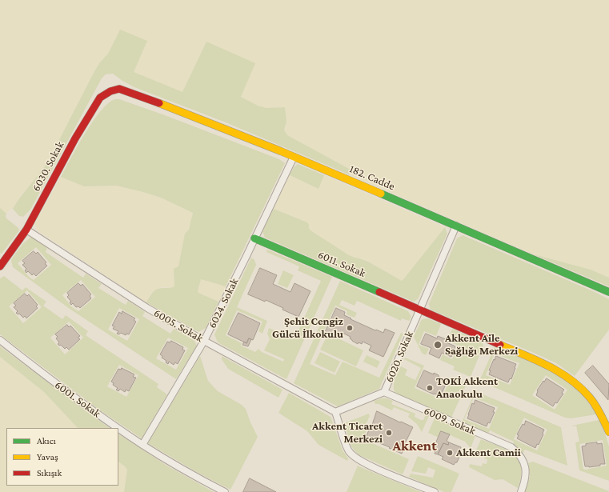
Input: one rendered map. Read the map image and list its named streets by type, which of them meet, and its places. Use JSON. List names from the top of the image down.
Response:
{
  "streets": {
    "street": [
      "6030. Sokak",
      "182. Cadde",
      "6011. Sokak",
      "6024. Sokak",
      "6005. Sokak",
      "6020. Sokak",
      "6001. Sokak",
      "6009. Sokak"
    ]
  },
  "crossings": [
    ["6030. Sokak", "182. Cadde"],
    ["6030. Sokak", "6005. Sokak"],
    ["182. Cadde", "6024. Sokak"],
    ["182. Cadde", "6020. Sokak"],
    ["6011. Sokak", "6024. Sokak"],
    ["6011. Sokak", "6020. Sokak"],
    ["6024. Sokak", "6005. Sokak"],
    ["6024. Sokak", "6001. Sokak"],
    ["6005. Sokak", "6020. Sokak"],
    ["6020. Sokak", "6009. Sokak"]
  ],
  "districts": ["Akkent"],
  "places": [
    "Şehit Cengiz Gülcü İlkokulu",
    "Akkent Aile Sağlığı Merkezi",
    "TOKİ Akkent Anaokulu",
    "Akkent Ticaret Merkezi",
    "Akkent Camii"
  ],
  "legend": ["Akıcı", "Yavaş", "Sıkışık"]
}
